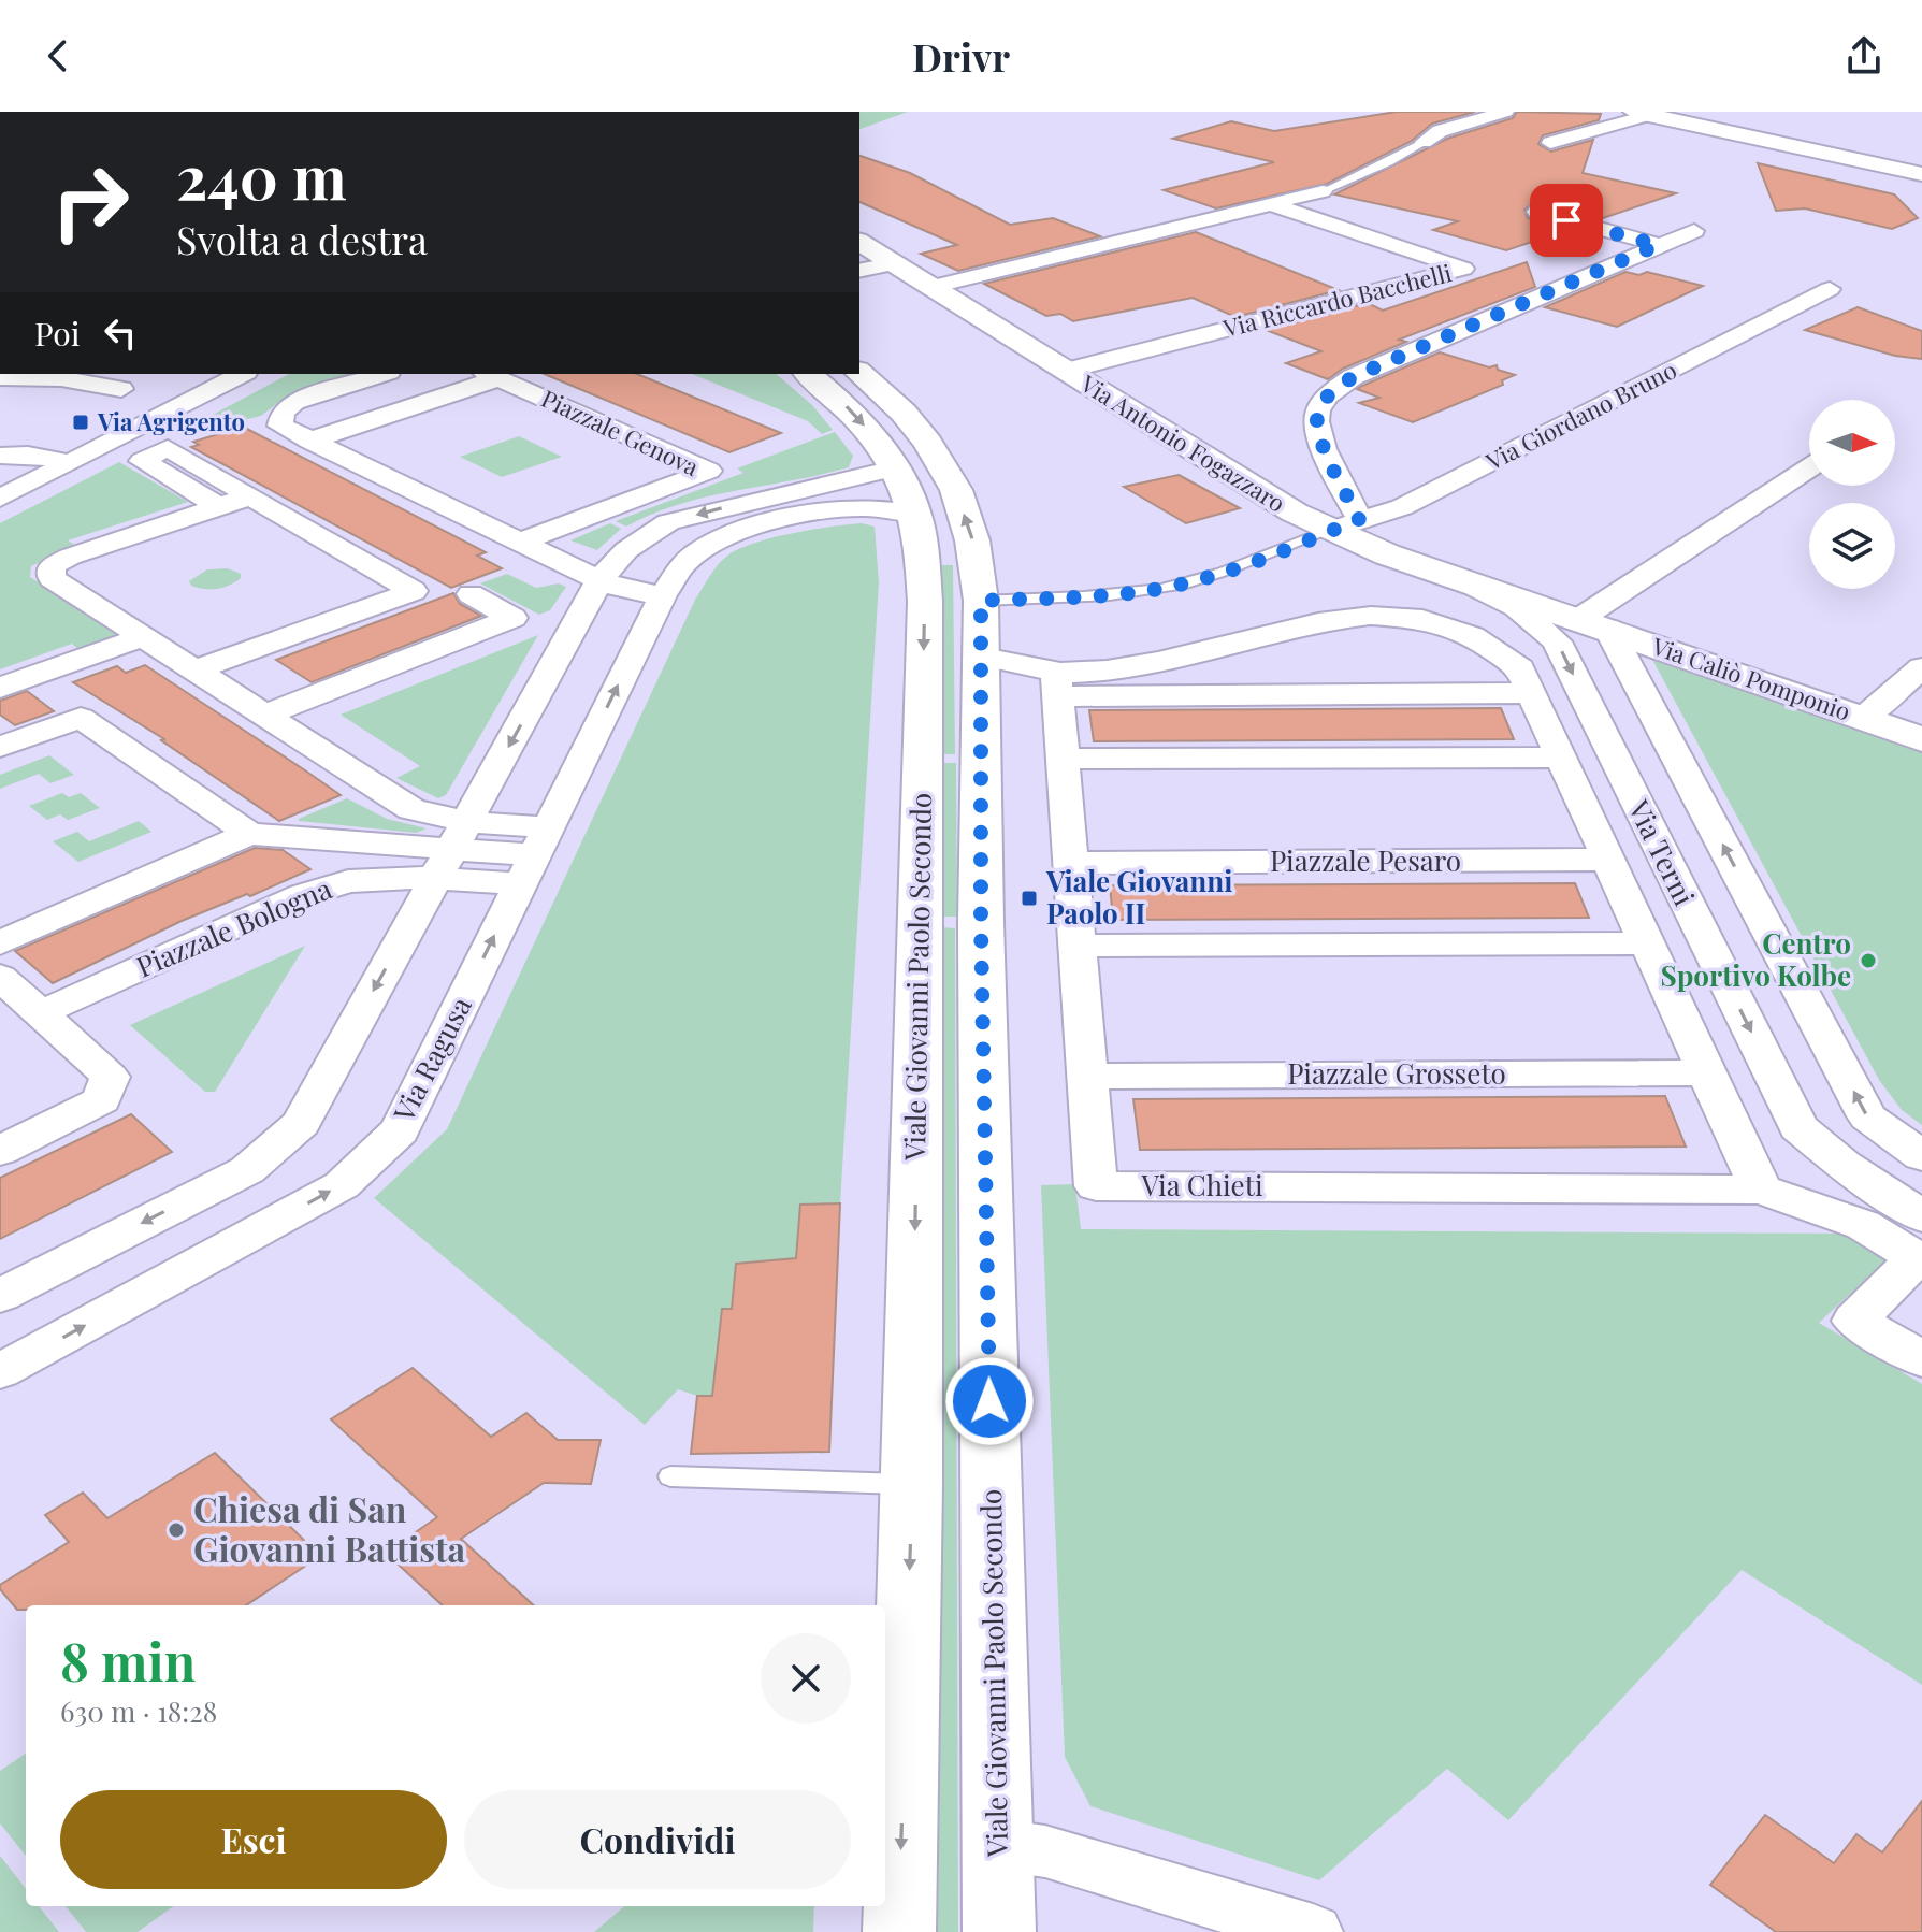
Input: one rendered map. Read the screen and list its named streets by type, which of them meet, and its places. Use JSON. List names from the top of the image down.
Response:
{
  "streets": {
    "main road": ["Via Antonio Fogazzaro", "Via Caliò Pomponio", "Viale Giovanni Paolo Secondo"],
    "street": [
      "Via Riccardo Bacchelli",
      "Via Giordano Bruno",
      "Piazzale Genova",
      "Via Terni",
      "Piazzale Pesaro",
      "Piazzale Bologna",
      "Via Ragusa",
      "Piazzale Grosseto",
      "Via Chieti"
    ]
  },
  "crossings": [
    ["Via Riccardo Bacchelli", "Via Antonio Fogazzaro"],
    ["Via Giordano Bruno", "Via Antonio Fogazzaro"],
    ["Via Antonio Fogazzaro", "Via Caliò Pomponio"],
    ["Via Antonio Fogazzaro", "Via Terni"],
    ["Via Caliò Pomponio", "Via Terni"],
    ["Piazzale Pesaro", "Via Chieti"],
    ["Viale Giovanni Paolo Secondo", "Via Ragusa"],
    ["Piazzale Grosseto", "Via Chieti"]
  ],
  "places": {
    "transit": ["Via Agrigento", "Viale Giovanni Paolo II"],
    "other": ["Centro Sportivo Kolbe", "Chiesa di San Giovanni Battista"]
  },
  "north": "right",
  "page": {
    "header": "Drivr",
    "turn": ["240 m", "Svolta a destra"],
    "then": "Poi",
    "heading": ["8 min", "630 m · 18:28"],
    "buttons": ["Esci", "Condividi"]
  }
}
